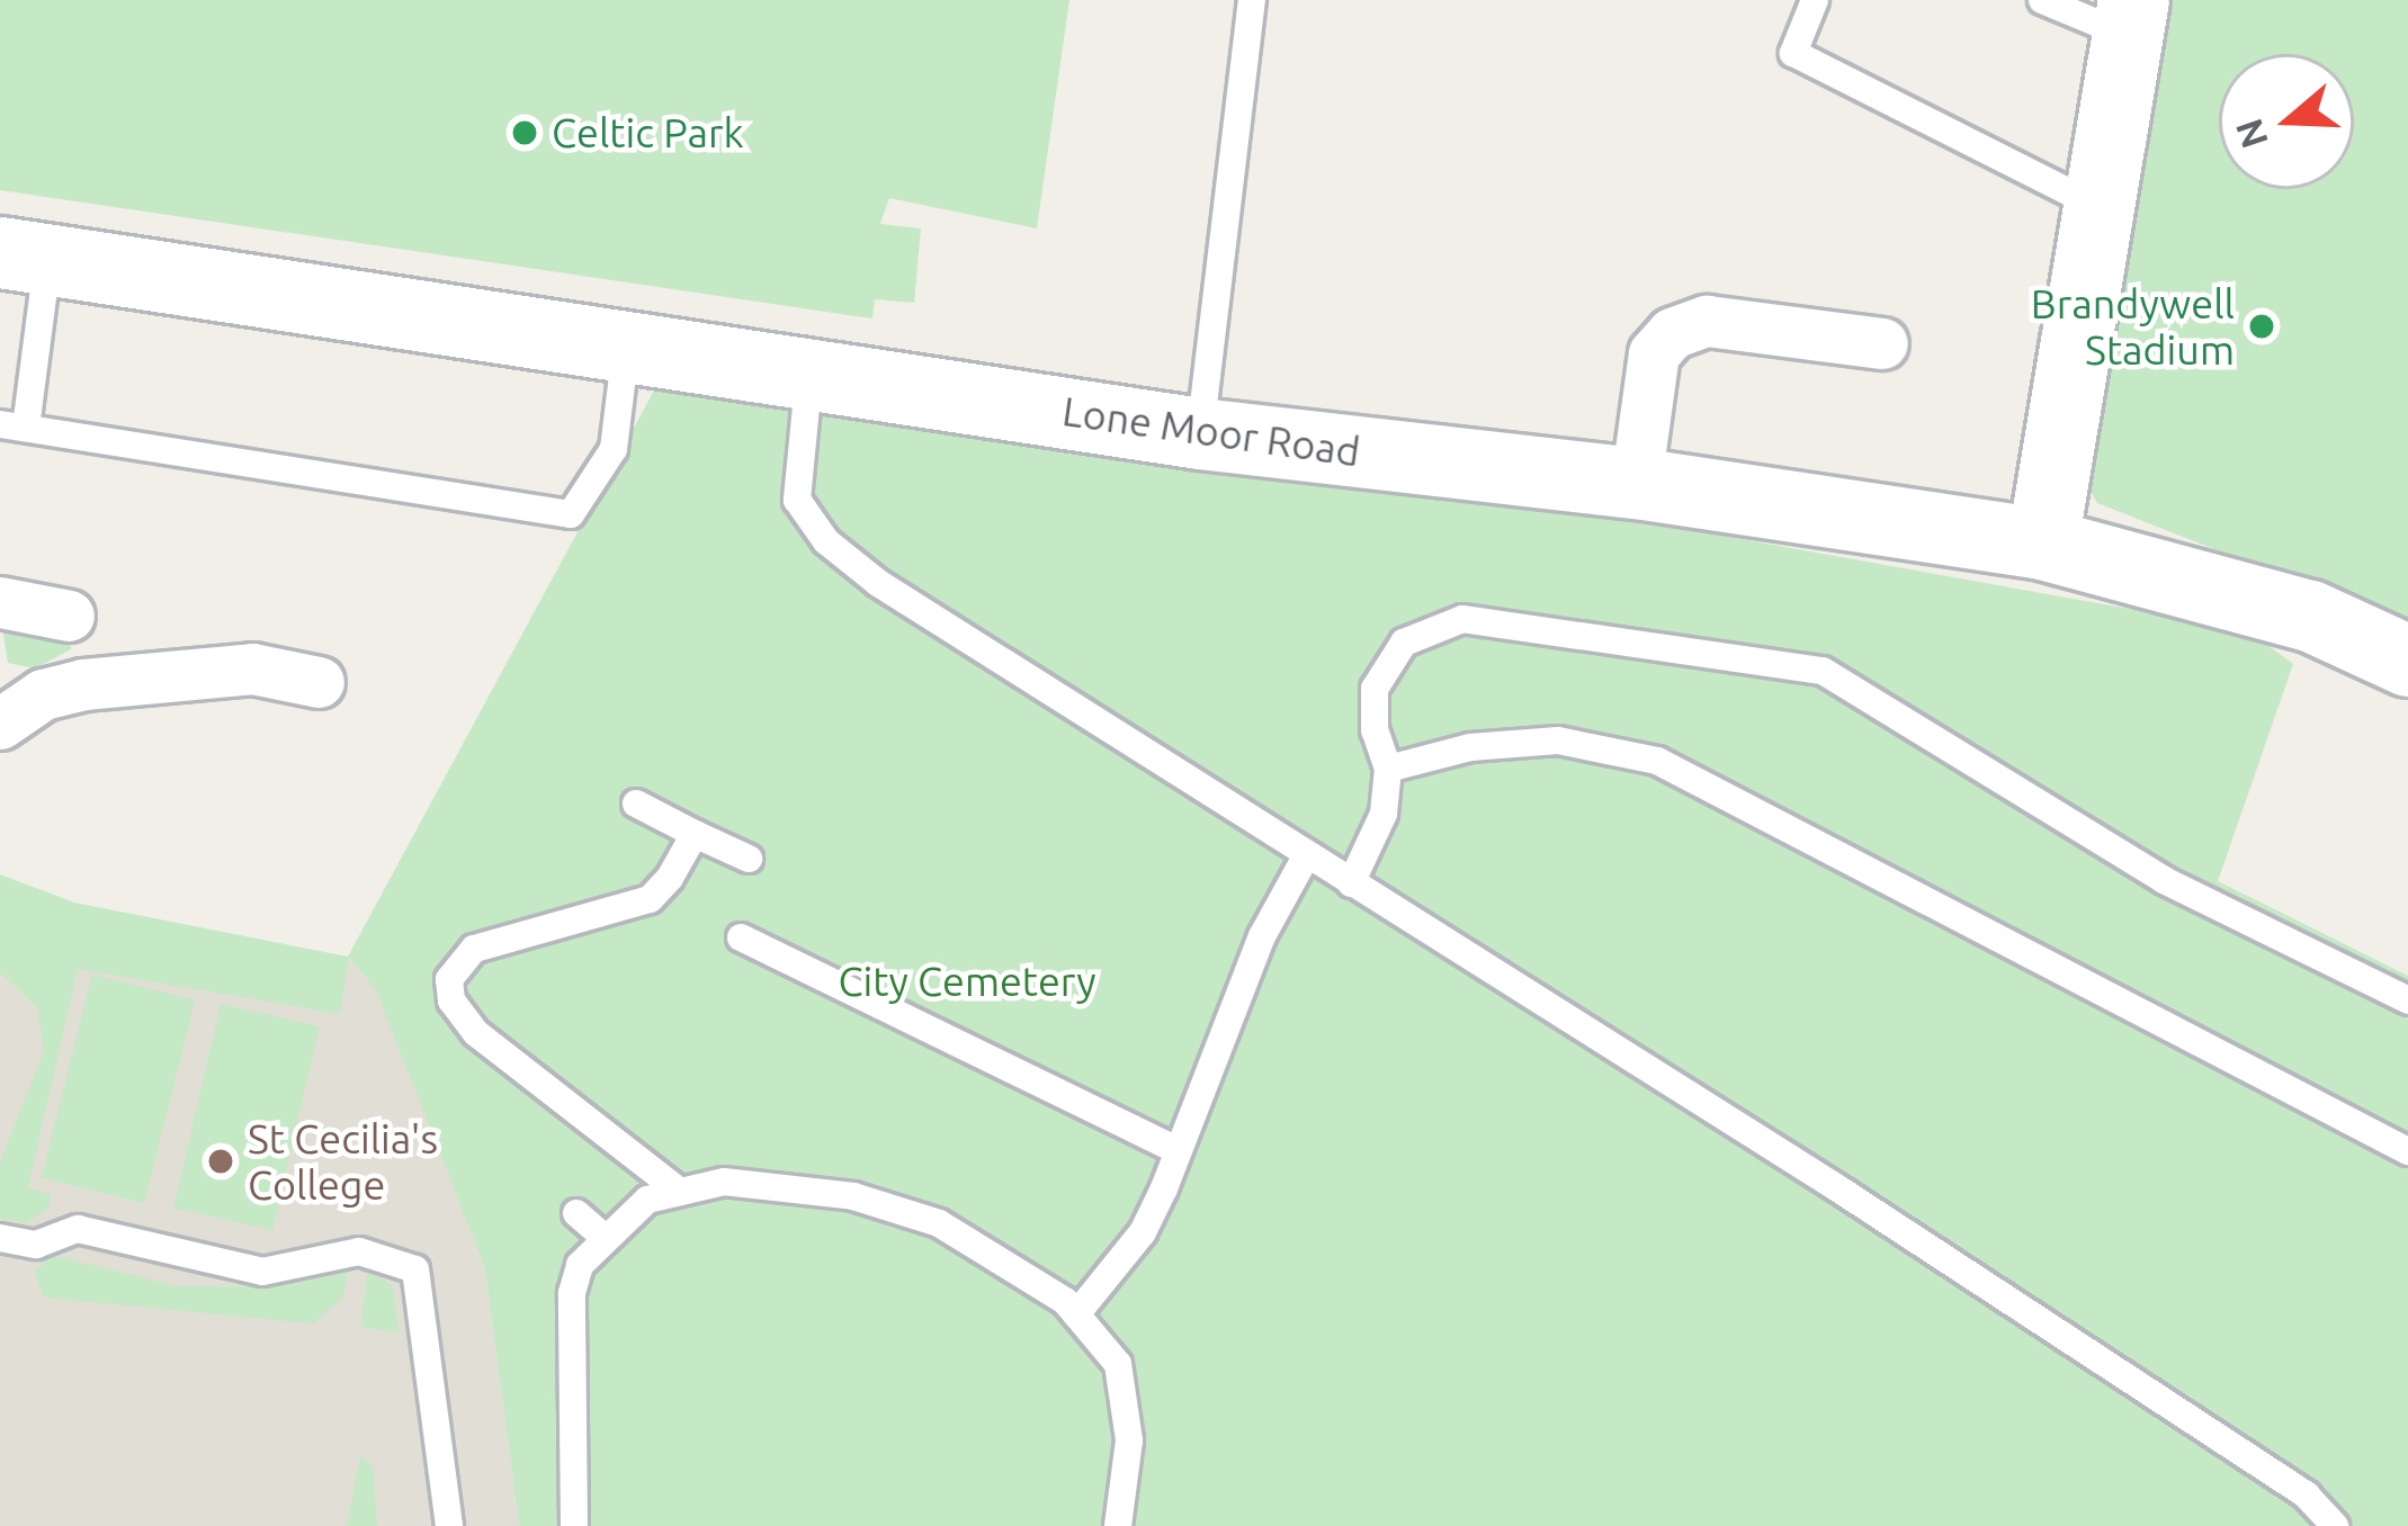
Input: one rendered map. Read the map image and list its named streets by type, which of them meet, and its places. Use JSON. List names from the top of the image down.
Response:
{
  "streets": {
    "main road": ["Lone Moor Road"]
  },
  "parks": ["City Cemetery"],
  "places": ["Celtic Park", "Brandywell Stadium", "St Cecilia's College"],
  "north": "left"
}
